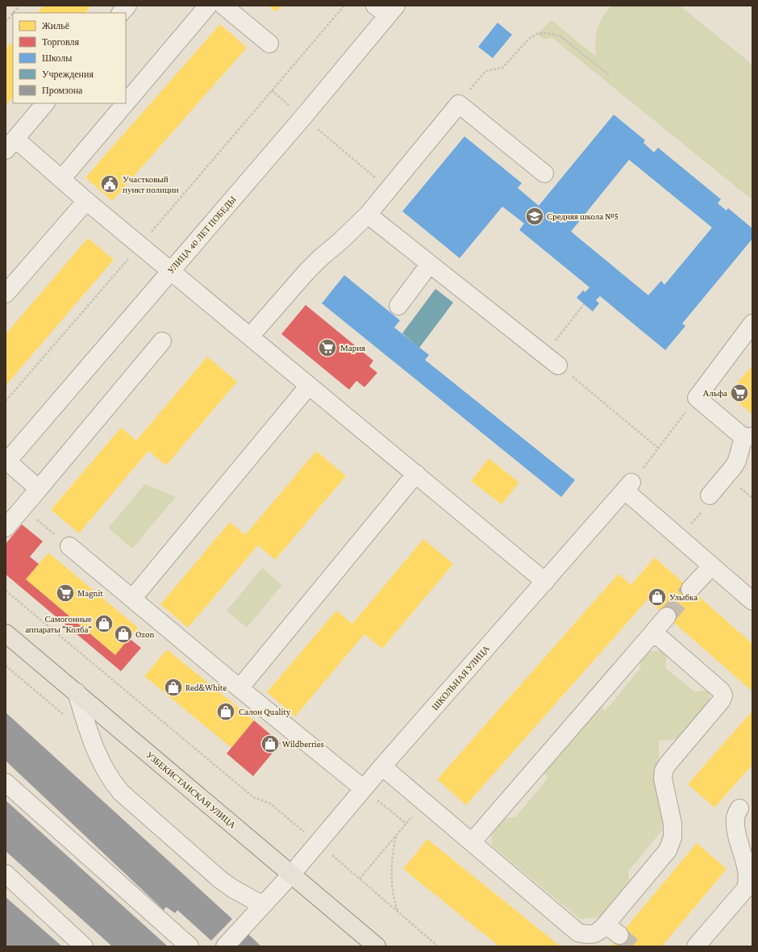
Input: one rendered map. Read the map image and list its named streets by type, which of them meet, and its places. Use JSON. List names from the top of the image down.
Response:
{
  "streets": {
    "main road": ["УЗБЕКИСТАНСКАЯ УЛИЦА"],
    "street": ["УЛИЦА 40 ЛЕТ ПОБЕДЫ", "ШКОЛЬНАЯ УЛИЦА"]
  },
  "crossings": [
    ["ШКОЛЬНАЯ УЛИЦА", "УЗБЕКИСТАНСКАЯ УЛИЦА"]
  ],
  "places": {
    "public building": ["Участковый пункт полиции"],
    "school or university": ["Средняя школа №5"],
    "supermarket": ["Мария", "Альфа", "Magnit"],
    "shop": [
      "Улыбка",
      "Самогонные аппараты \"Колба\"",
      "Ozon",
      "Red&White",
      "Салон Quality",
      "Wildberries"
    ]
  },
  "legend": [
    "Жильё",
    "Торговля",
    "Школы",
    "Учреждения",
    "Промзона"
  ]
}
